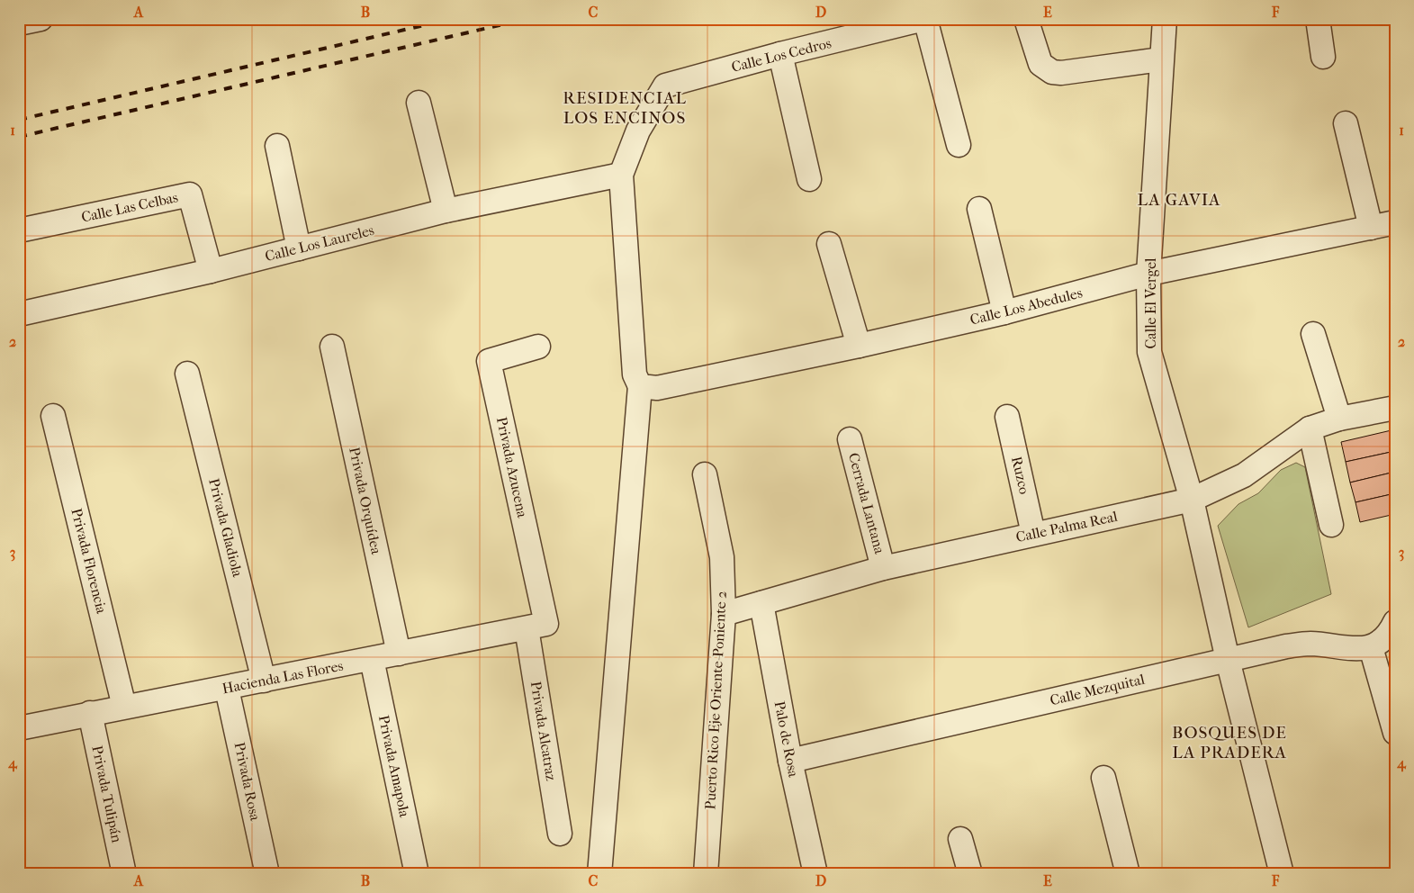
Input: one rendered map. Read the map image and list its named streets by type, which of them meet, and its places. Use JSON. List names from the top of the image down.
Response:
{
  "streets": {
    "street": [
      "Calle Los Cedros",
      "Calle Las Celbas",
      "Calle Los Laureles",
      "Calle El Vergel",
      "Calle Los Abedules",
      "Privada Azucena",
      "Ruzco",
      "Privada Orquídea",
      "Cerrada Lantana",
      "Calle Palma Real",
      "Privada Gladiola",
      "Privada Florencia",
      "Hacienda Las Flores",
      "Calle Mezquital",
      "Puerto Rico Eje Oriente-Poniente 2",
      "Privada Alcatraz",
      "Palo de Rosa",
      "Privada Amapola",
      "Privada Rosa",
      "Privada Tulipán"
    ]
  },
  "crossings": [
    ["Calle Los Cedros", "Calle Los Laureles"],
    ["Calle Las Celbas", "Calle Los Laureles"],
    ["Calle El Vergel", "Calle Los Abedules"],
    ["Calle El Vergel", "Calle Palma Real"],
    ["Calle El Vergel", "Calle Mezquital"],
    ["Privada Azucena", "Hacienda Las Flores"],
    ["Privada Azucena", "Privada Alcatraz"],
    ["Ruzco", "Calle Palma Real"],
    ["Privada Orquídea", "Hacienda Las Flores"],
    ["Cerrada Lantana", "Calle Palma Real"],
    ["Calle Palma Real", "Puerto Rico Eje Oriente-Poniente 2"],
    ["Calle Palma Real", "Palo de Rosa"],
    ["Privada Gladiola", "Hacienda Las Flores"],
    ["Privada Florencia", "Hacienda Las Flores"],
    ["Hacienda Las Flores", "Privada Alcatraz"],
    ["Hacienda Las Flores", "Privada Amapola"],
    ["Hacienda Las Flores", "Privada Rosa"],
    ["Hacienda Las Flores", "Privada Tulipán"],
    ["Calle Mezquital", "Palo de Rosa"]
  ],
  "districts": ["RESIDENCIAL LOS ENCINOS", "LA GAVIA", "BOSQUES DE LA PRADERA"],
  "grid": {
    "columns": [
      "A",
      "B",
      "C",
      "D",
      "E",
      "F"
    ],
    "rows": [
      "1",
      "2",
      "3",
      "4"
    ]
  }
}
